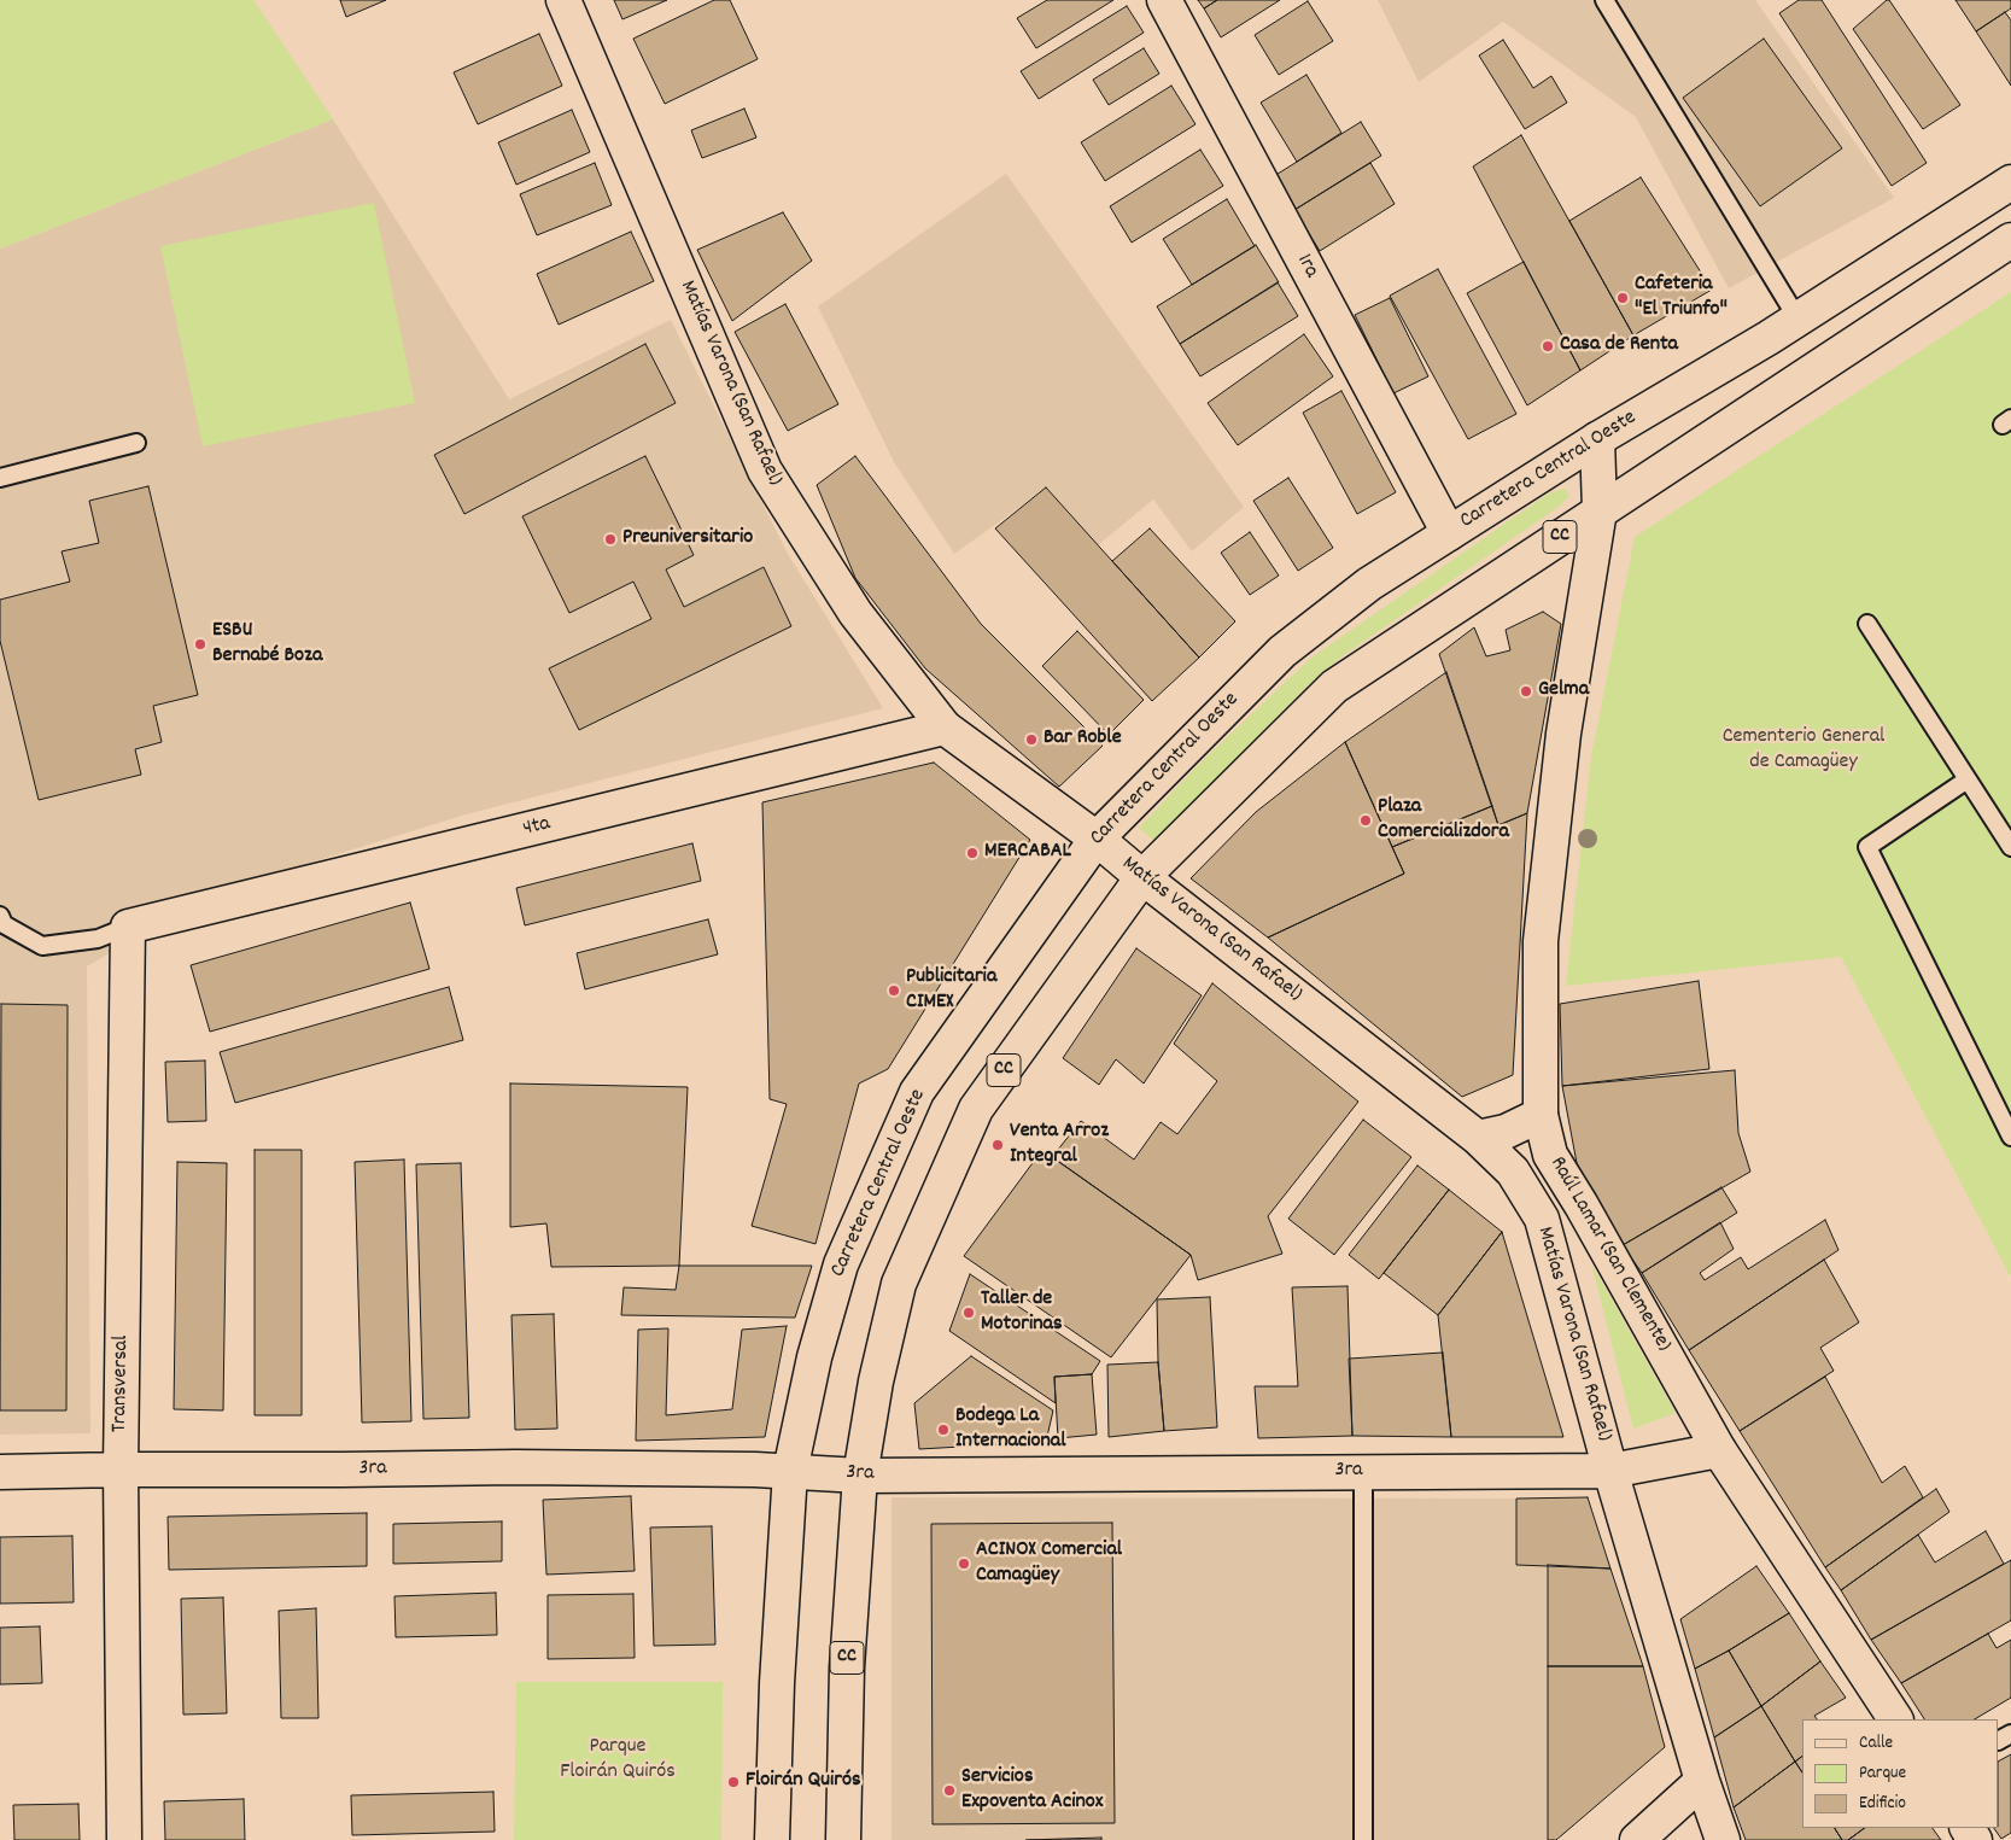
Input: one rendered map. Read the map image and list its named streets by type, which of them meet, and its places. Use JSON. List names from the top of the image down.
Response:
{
  "streets": {
    "street": [
      "1ra",
      "Matías Varona (San Rafael)",
      "Carretera Central Oeste",
      "CC",
      "4ta",
      "Raúl Lamar (San Clemente)",
      "Transversal",
      "3ra"
    ]
  },
  "crossings": [
    ["1ra", "Carretera Central Oeste"],
    ["Matías Varona (San Rafael)", "Carretera Central Oeste"],
    ["Matías Varona (San Rafael)", "CC"],
    ["Matías Varona (San Rafael)", "4ta"],
    ["Matías Varona (San Rafael)", "3ra"],
    ["Carretera Central Oeste", "Raúl Lamar (San Clemente)"],
    ["Carretera Central Oeste", "3ra"],
    ["CC", "Raúl Lamar (San Clemente)"],
    ["CC", "3ra"],
    ["4ta", "Transversal"],
    ["Raúl Lamar (San Clemente)", "3ra"],
    ["Transversal", "3ra"]
  ],
  "parks": ["Cementerio General de Camagüey", "Parque Floirán Quirós"],
  "places": [
    "Cafeteria \"El Triunfo\"",
    "Casa de Renta",
    "Preuniversitario",
    "ESBU Bernabé Boza",
    "Gelma",
    "Bar Roble",
    "Plaza Comercializdora",
    "MERCABAL",
    "Publicitaria CIMEX",
    "Venta Arroz Integral",
    "Taller de Motorinas",
    "Bodega La Internacional",
    "ACINOX Comercial Camagüey",
    "Floirán Quirós",
    "Servicios Expoventa Acinox"
  ],
  "legend": ["Calle", "Parque", "Edificio"]
}
